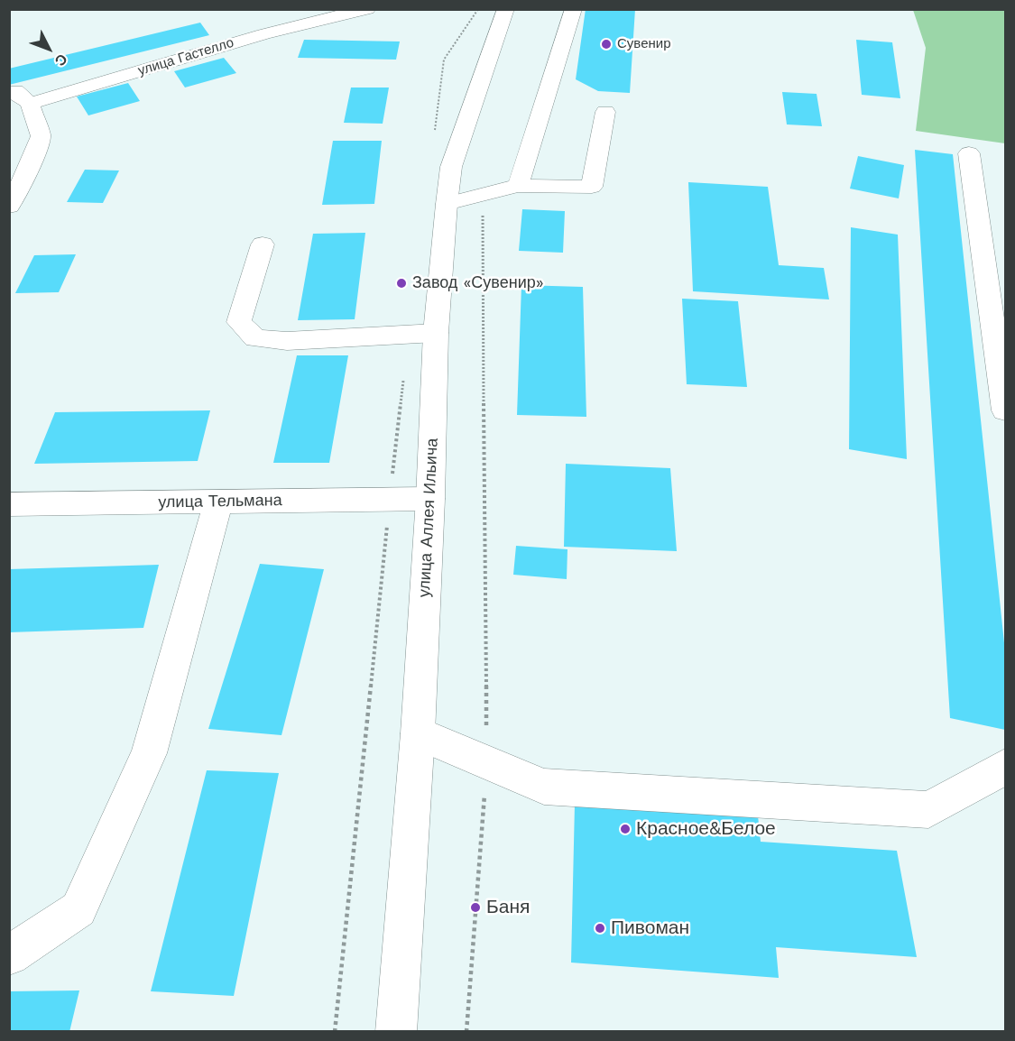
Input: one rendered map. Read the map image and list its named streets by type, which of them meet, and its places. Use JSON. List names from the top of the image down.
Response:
{
  "streets": {
    "main road": ["улица Гастелло", "улица Тельмана", "улица Аллея Ильича"]
  },
  "crossings": [
    ["улица Тельмана", "улица Аллея Ильича"]
  ],
  "places": [
    "Сувенир",
    "Завод «Сувенир»",
    "Красное&Белое",
    "Баня",
    "Пивоман"
  ],
  "north": "bottom right"
}
